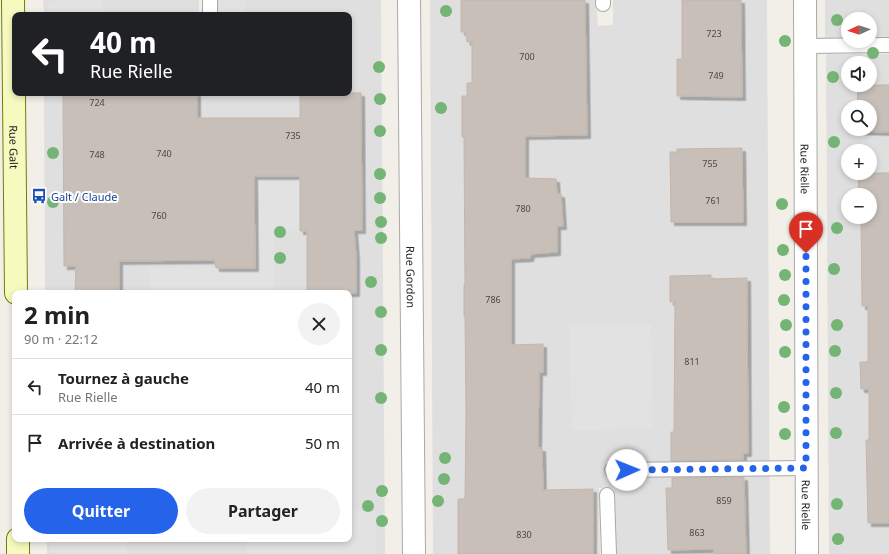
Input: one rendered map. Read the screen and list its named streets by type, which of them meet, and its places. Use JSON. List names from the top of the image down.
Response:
{
  "streets": {
    "main road": ["Rue Galt"],
    "street": ["Rue Rielle", "Rue Gordon"]
  },
  "places": {
    "bus stop": ["Galt / Claude"]
  },
  "house_numbers": [
    "723",
    "700",
    "749",
    "724",
    "735",
    "740",
    "748",
    "755",
    "761",
    "780",
    "760",
    "786",
    "811",
    "859",
    "863",
    "830"
  ],
  "north": "left",
  "page": {
    "map_buttons": ["+", "−"],
    "turn": ["40 m", "Rue Rielle"],
    "heading": ["2 min", "90 m · 22:12"],
    "list": [
      {
        "name": "Tournez à gauche",
        "note": "Rue Rielle",
        "value": "40 m"
      },
      {
        "name": "Arrivée à destination",
        "value": "50 m"
      }
    ],
    "buttons": ["Quitter", "Partager"]
  }
}
